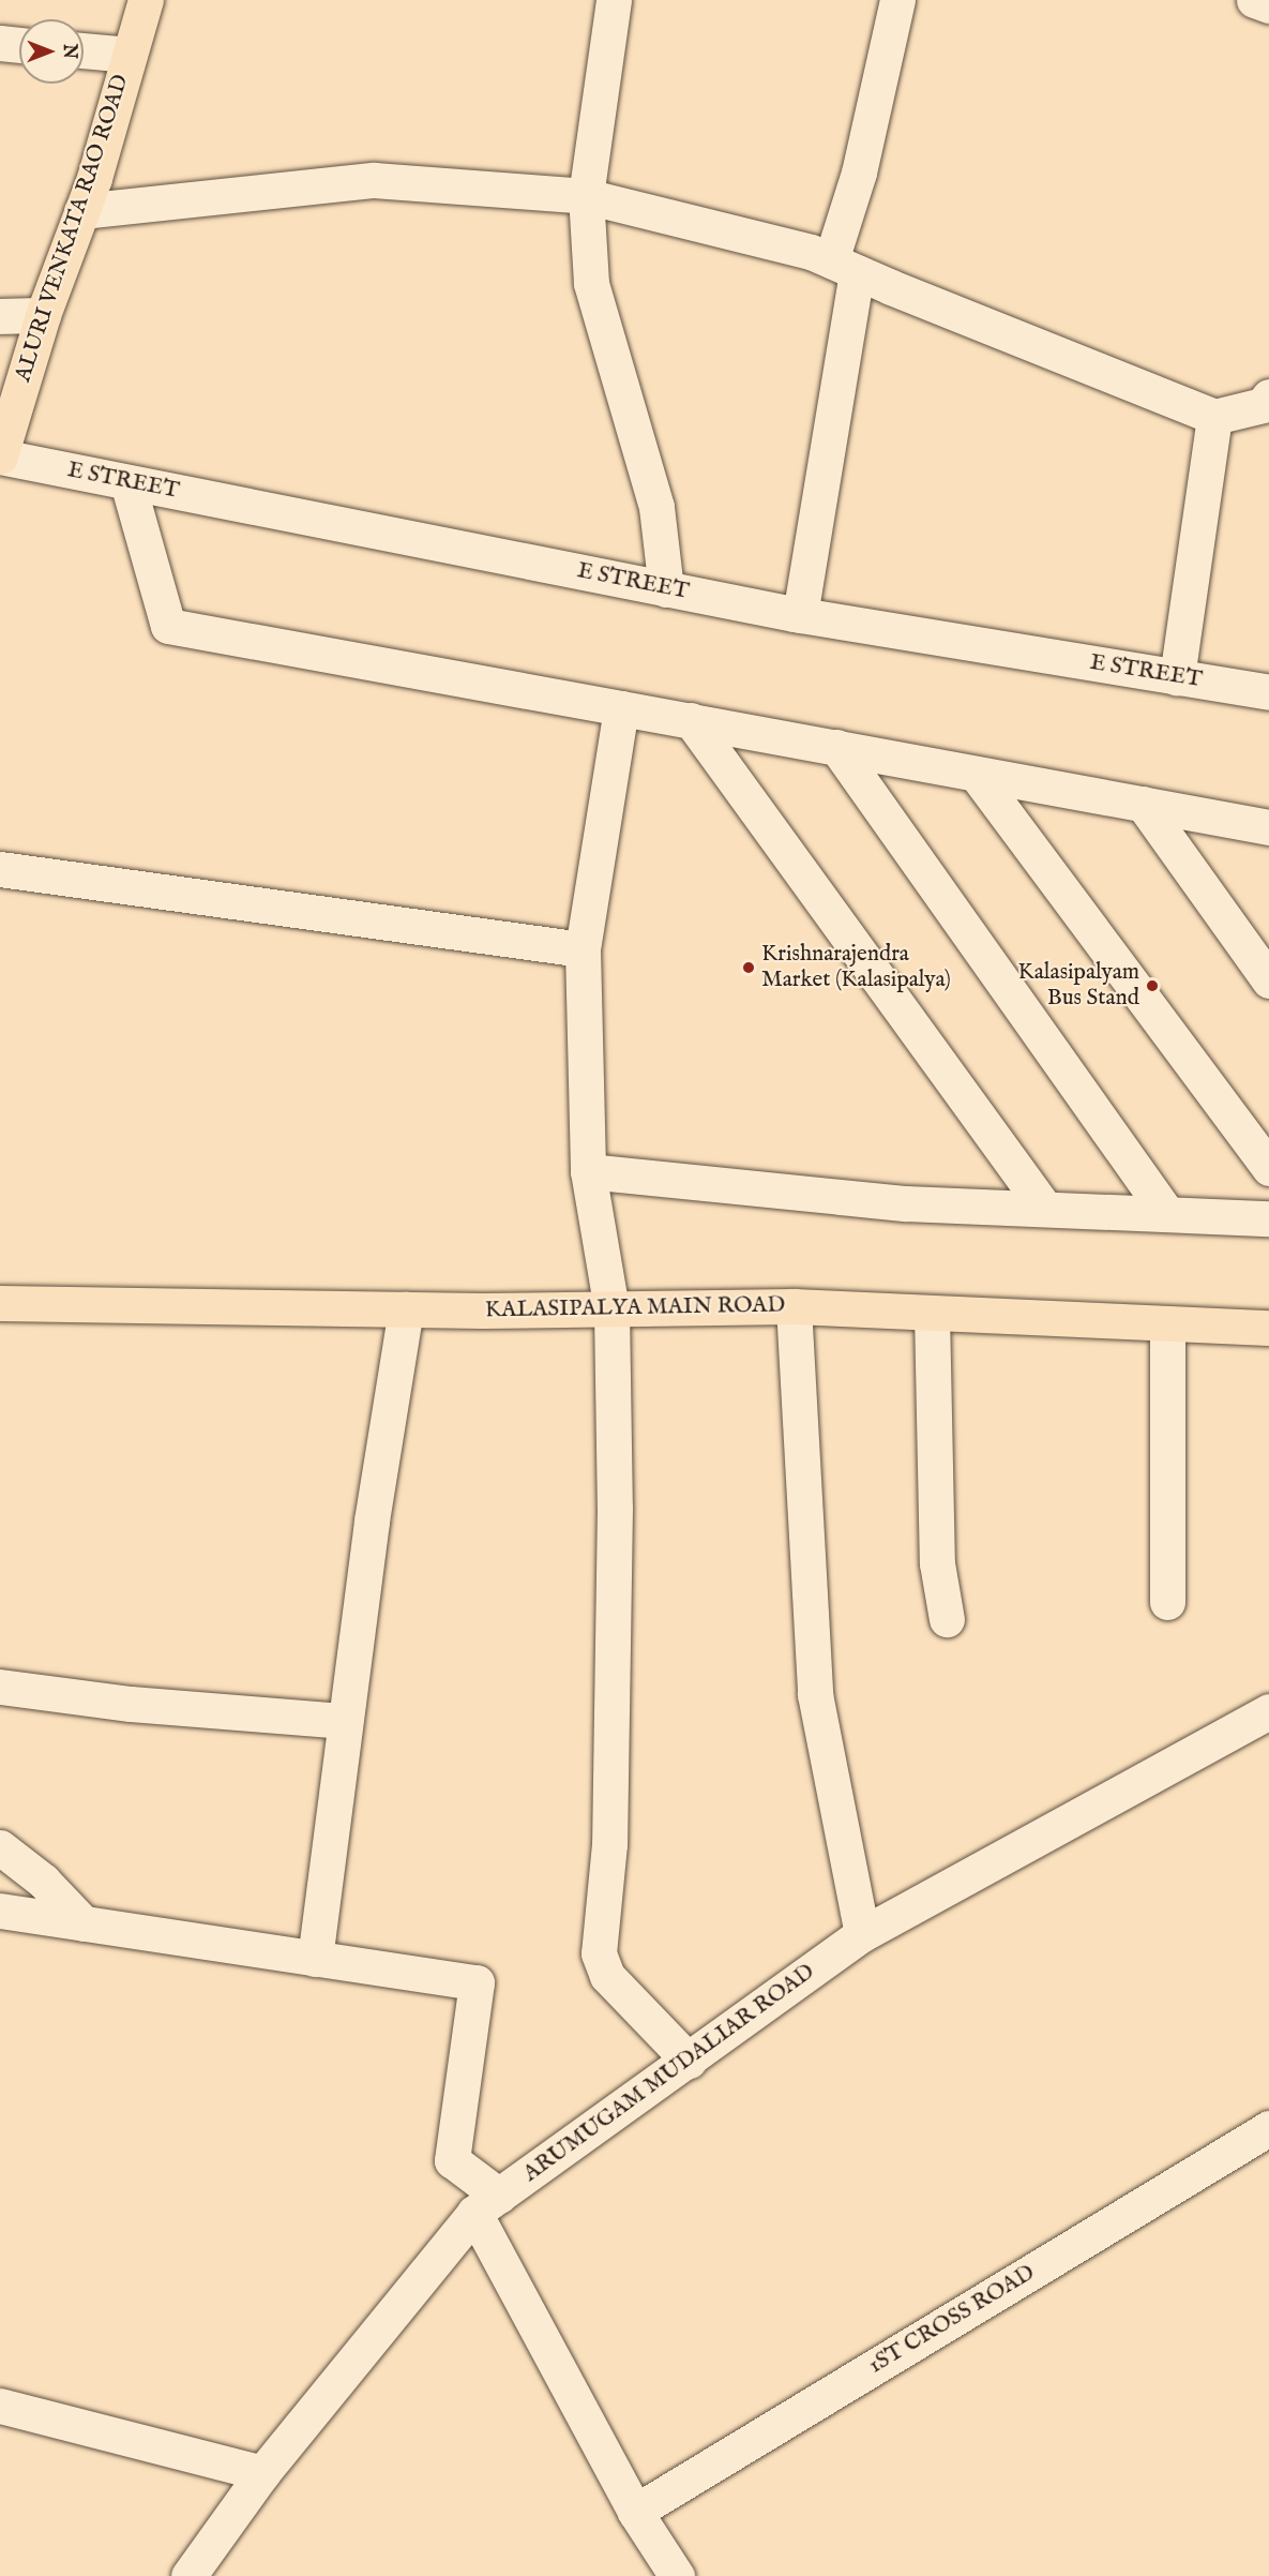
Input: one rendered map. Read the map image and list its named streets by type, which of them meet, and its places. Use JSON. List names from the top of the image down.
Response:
{
  "streets": {
    "main road": ["ALURI VENKATA RAO ROAD", "KALASIPALYA MAIN ROAD"],
    "street": ["E STREET", "ARUMUGAM MUDALIAR ROAD", "1ST CROSS ROAD"]
  },
  "crossings": [
    ["ALURI VENKATA RAO ROAD", "E STREET"]
  ],
  "places": ["Krishnarajendra Market (Kalasipalya)", "Kalasipalyam Bus Stand"],
  "north": "right"
}
